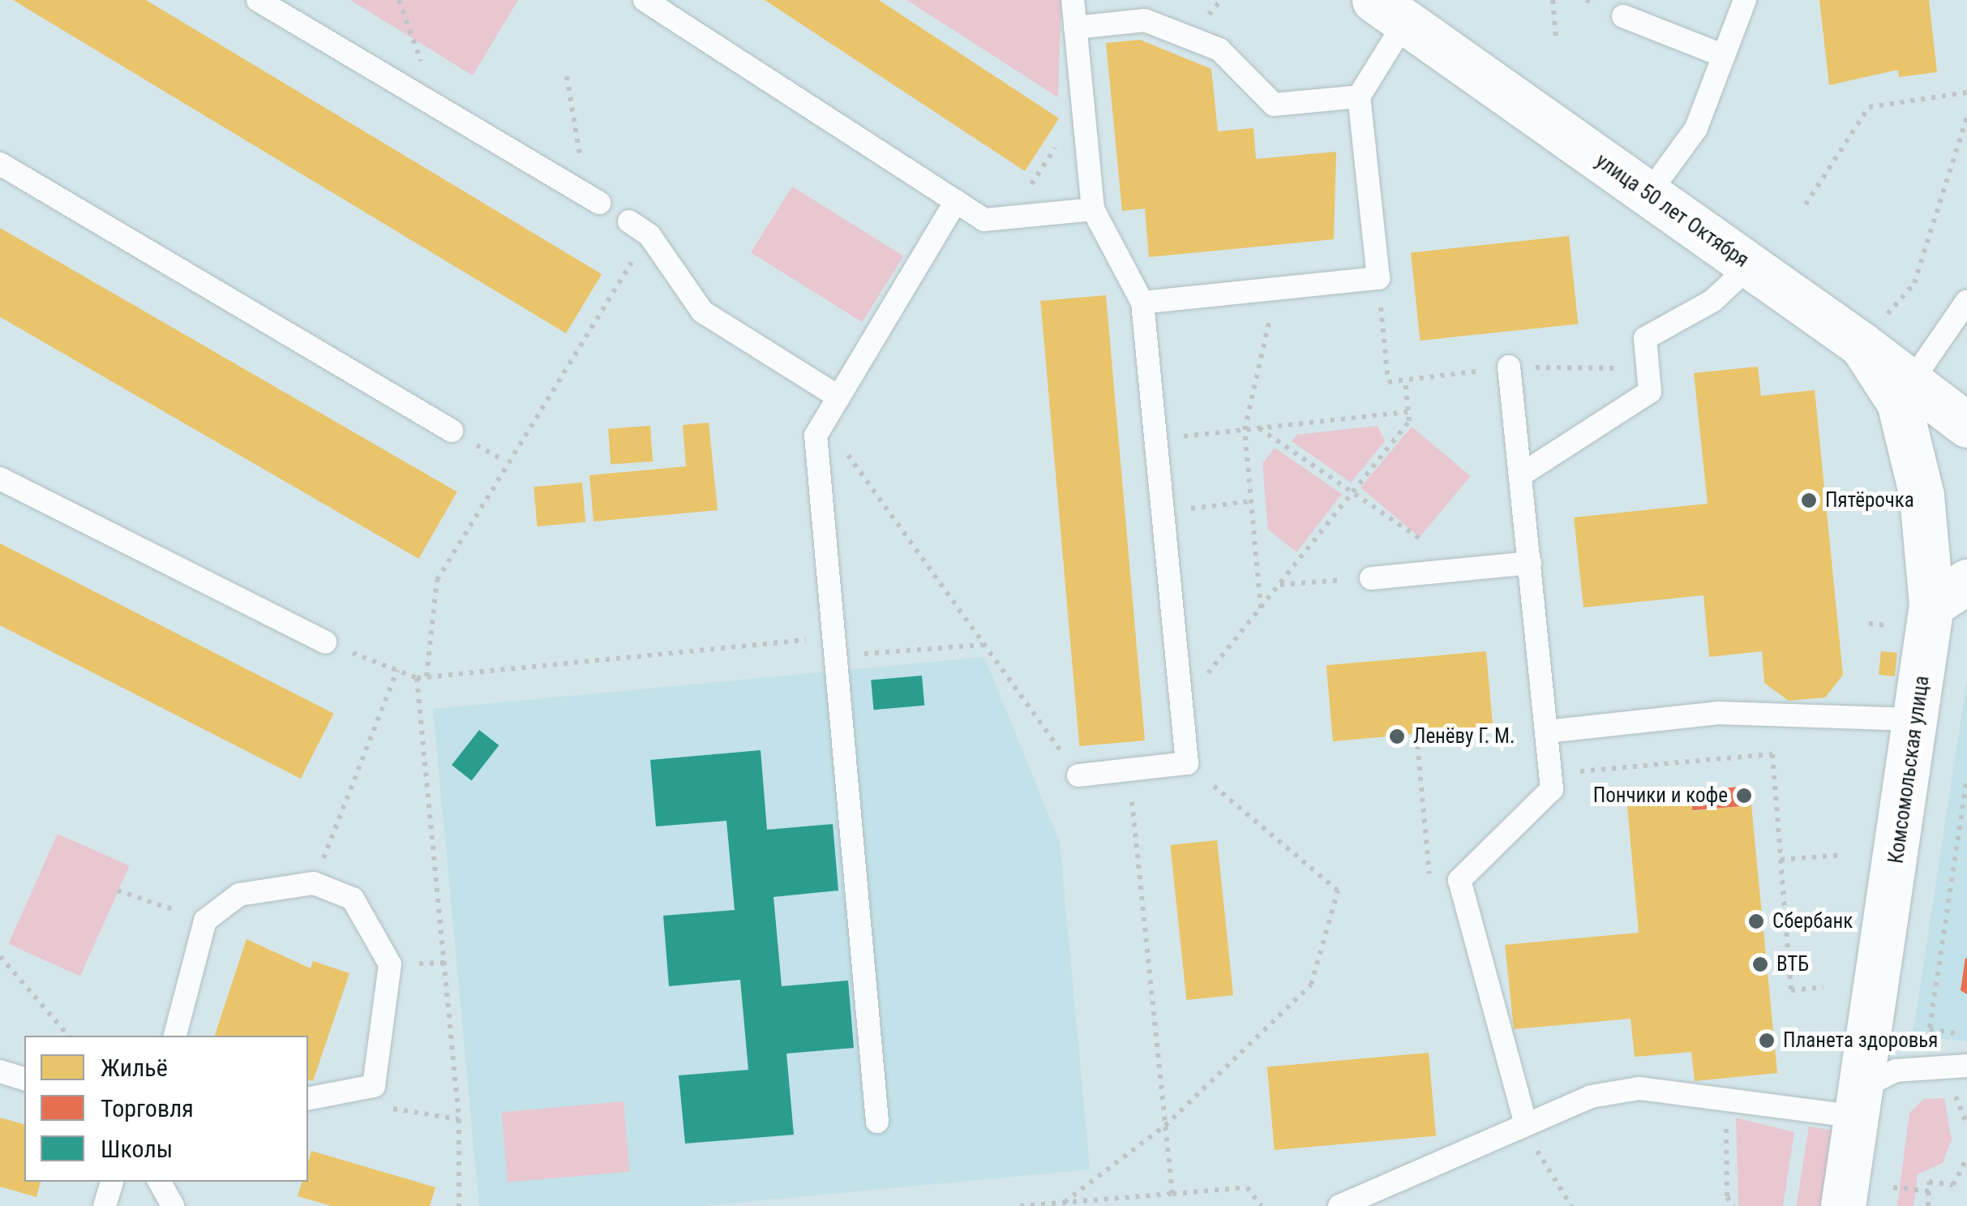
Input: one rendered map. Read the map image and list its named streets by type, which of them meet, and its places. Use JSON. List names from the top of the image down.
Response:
{
  "streets": {
    "street": ["улица 50 лет Октября", "Комсомольская улица"]
  },
  "crossings": [
    ["улица 50 лет Октября", "Комсомольская улица"]
  ],
  "places": [
    "Пятёрочка",
    "Ленёву Г. М.",
    "Пончики и кофе",
    "Сбербанк",
    "ВТБ",
    "Планета здоровья"
  ],
  "legend": ["Жильё", "Торговля", "Школы"]
}
